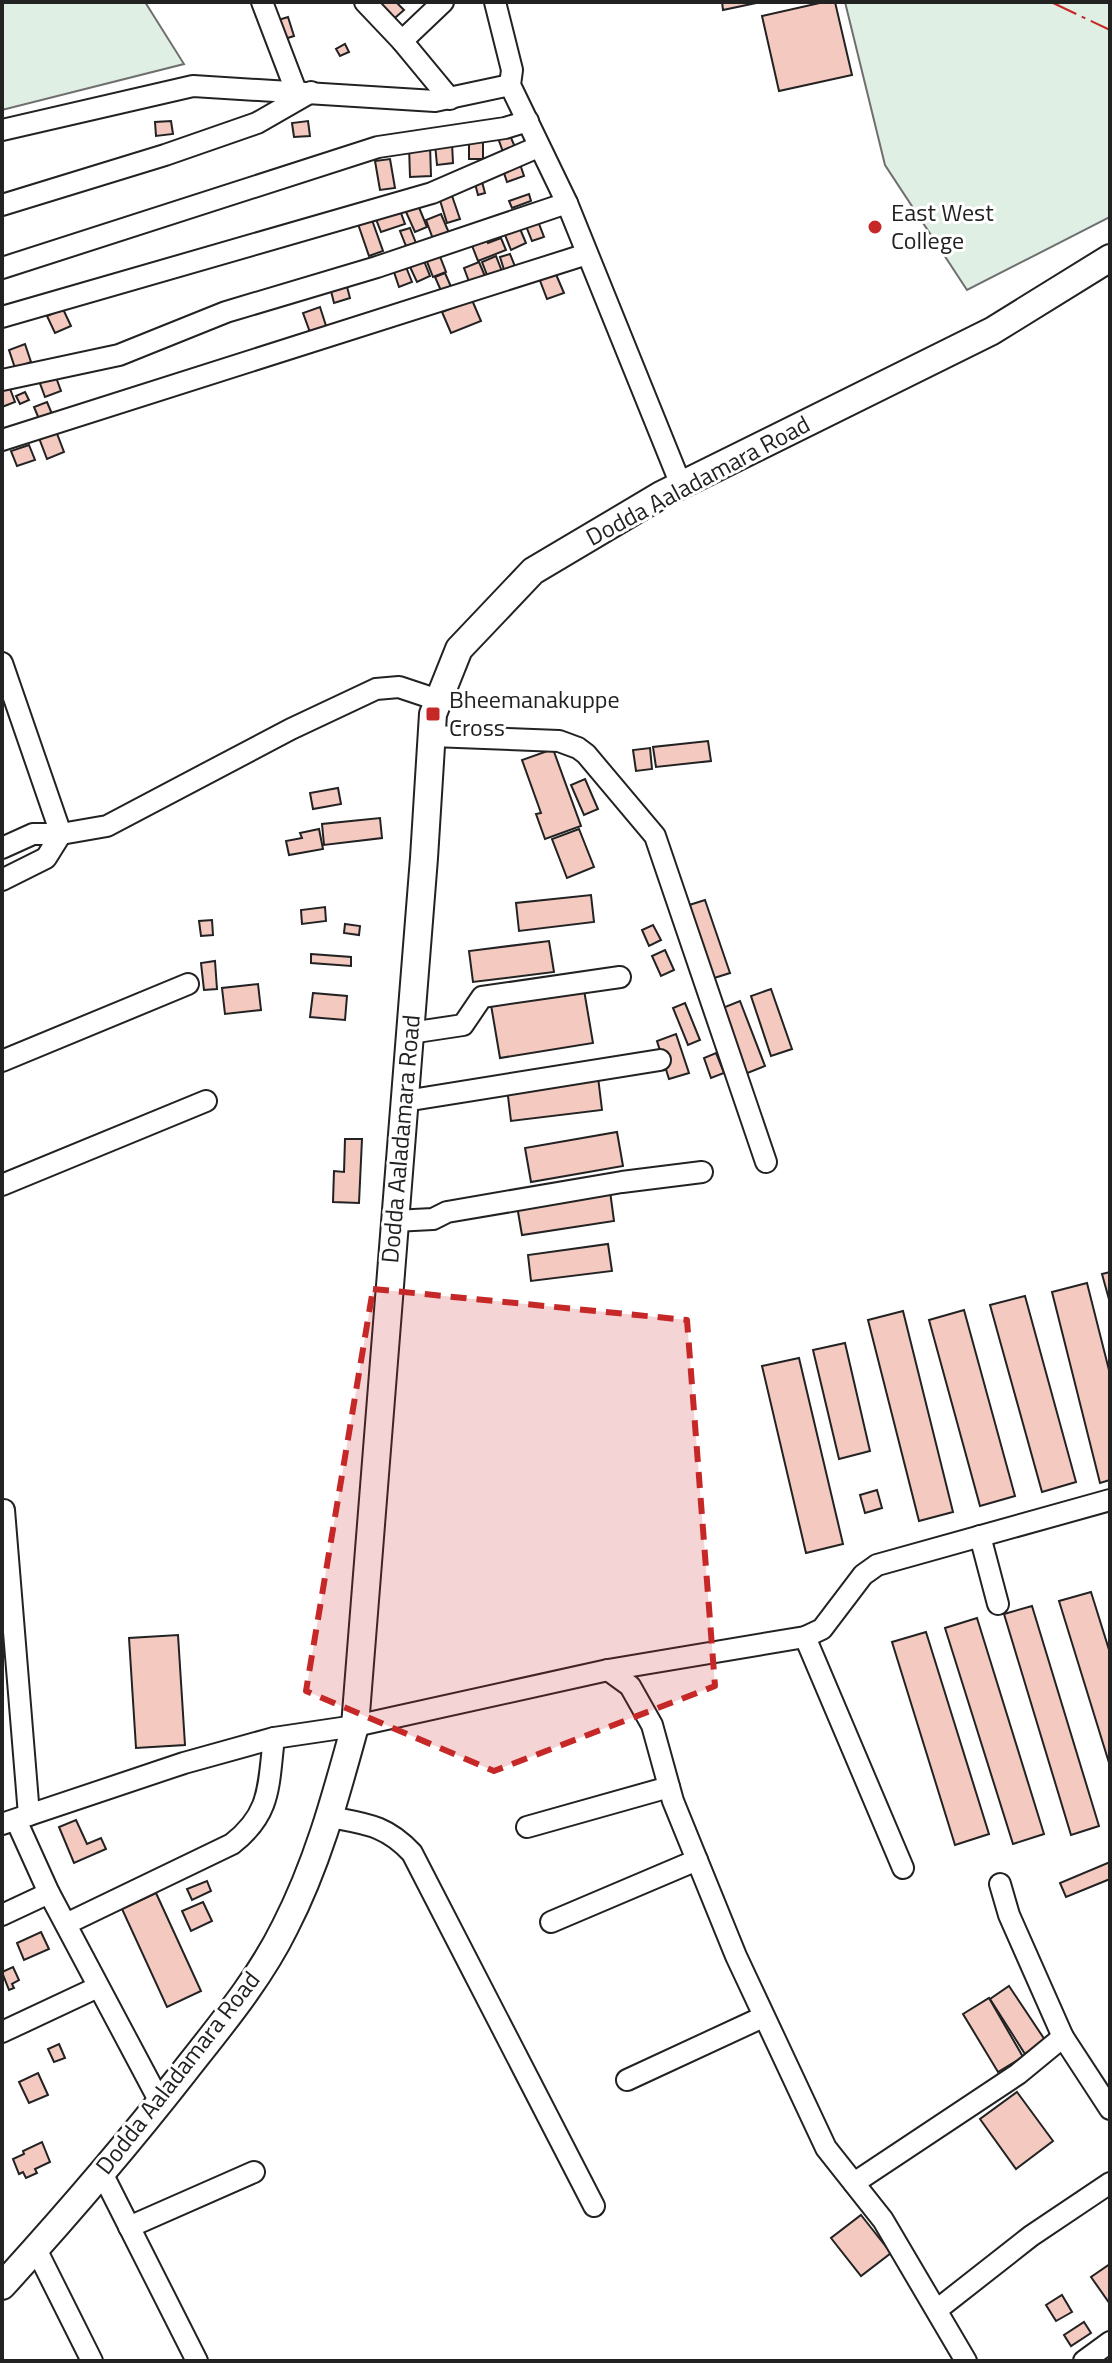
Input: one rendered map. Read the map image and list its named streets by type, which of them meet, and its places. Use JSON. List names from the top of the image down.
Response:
{
  "streets": {
    "main road": ["Dodda Aaladamara Road"]
  },
  "places": {
    "other": ["East West College"],
    "transit": ["Bheemanakuppe Cross"]
  }
}
